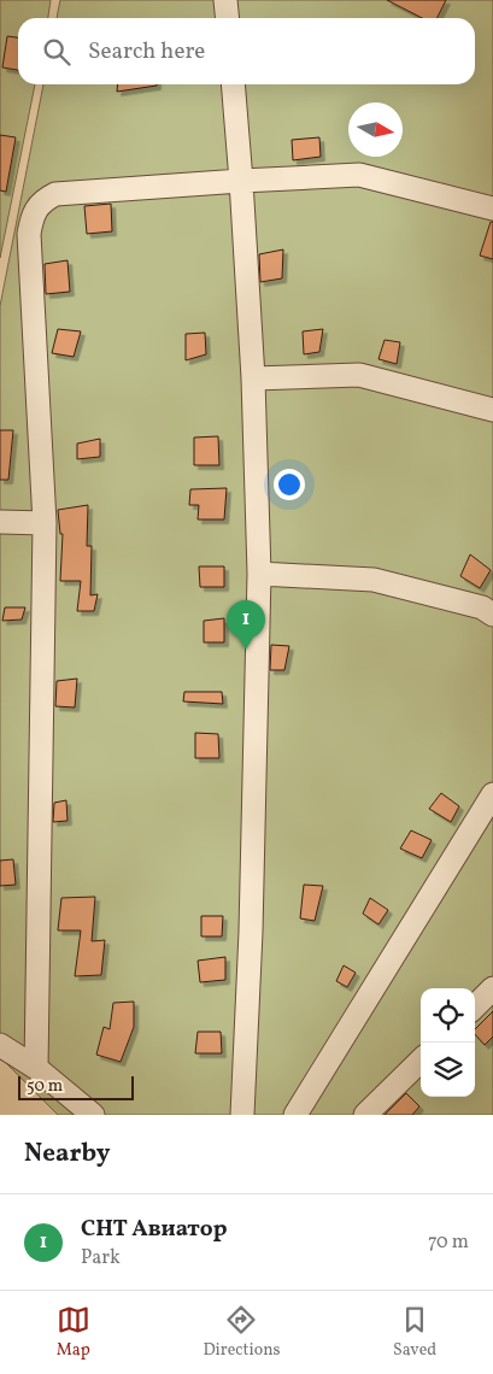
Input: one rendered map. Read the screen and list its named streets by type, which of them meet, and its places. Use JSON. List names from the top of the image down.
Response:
{
  "scale_bar": "50 m",
  "north": "right",
  "page": {
    "search": "Search here",
    "pins": "1",
    "scale": "50 m",
    "heading": "Nearby",
    "list": [
      {
        "mark": "1",
        "name": "СНТ Авиатор",
        "note": "Park",
        "value": "70 m"
      }
    ],
    "nav": ["Map", "Directions", "Saved"]
  }
}
